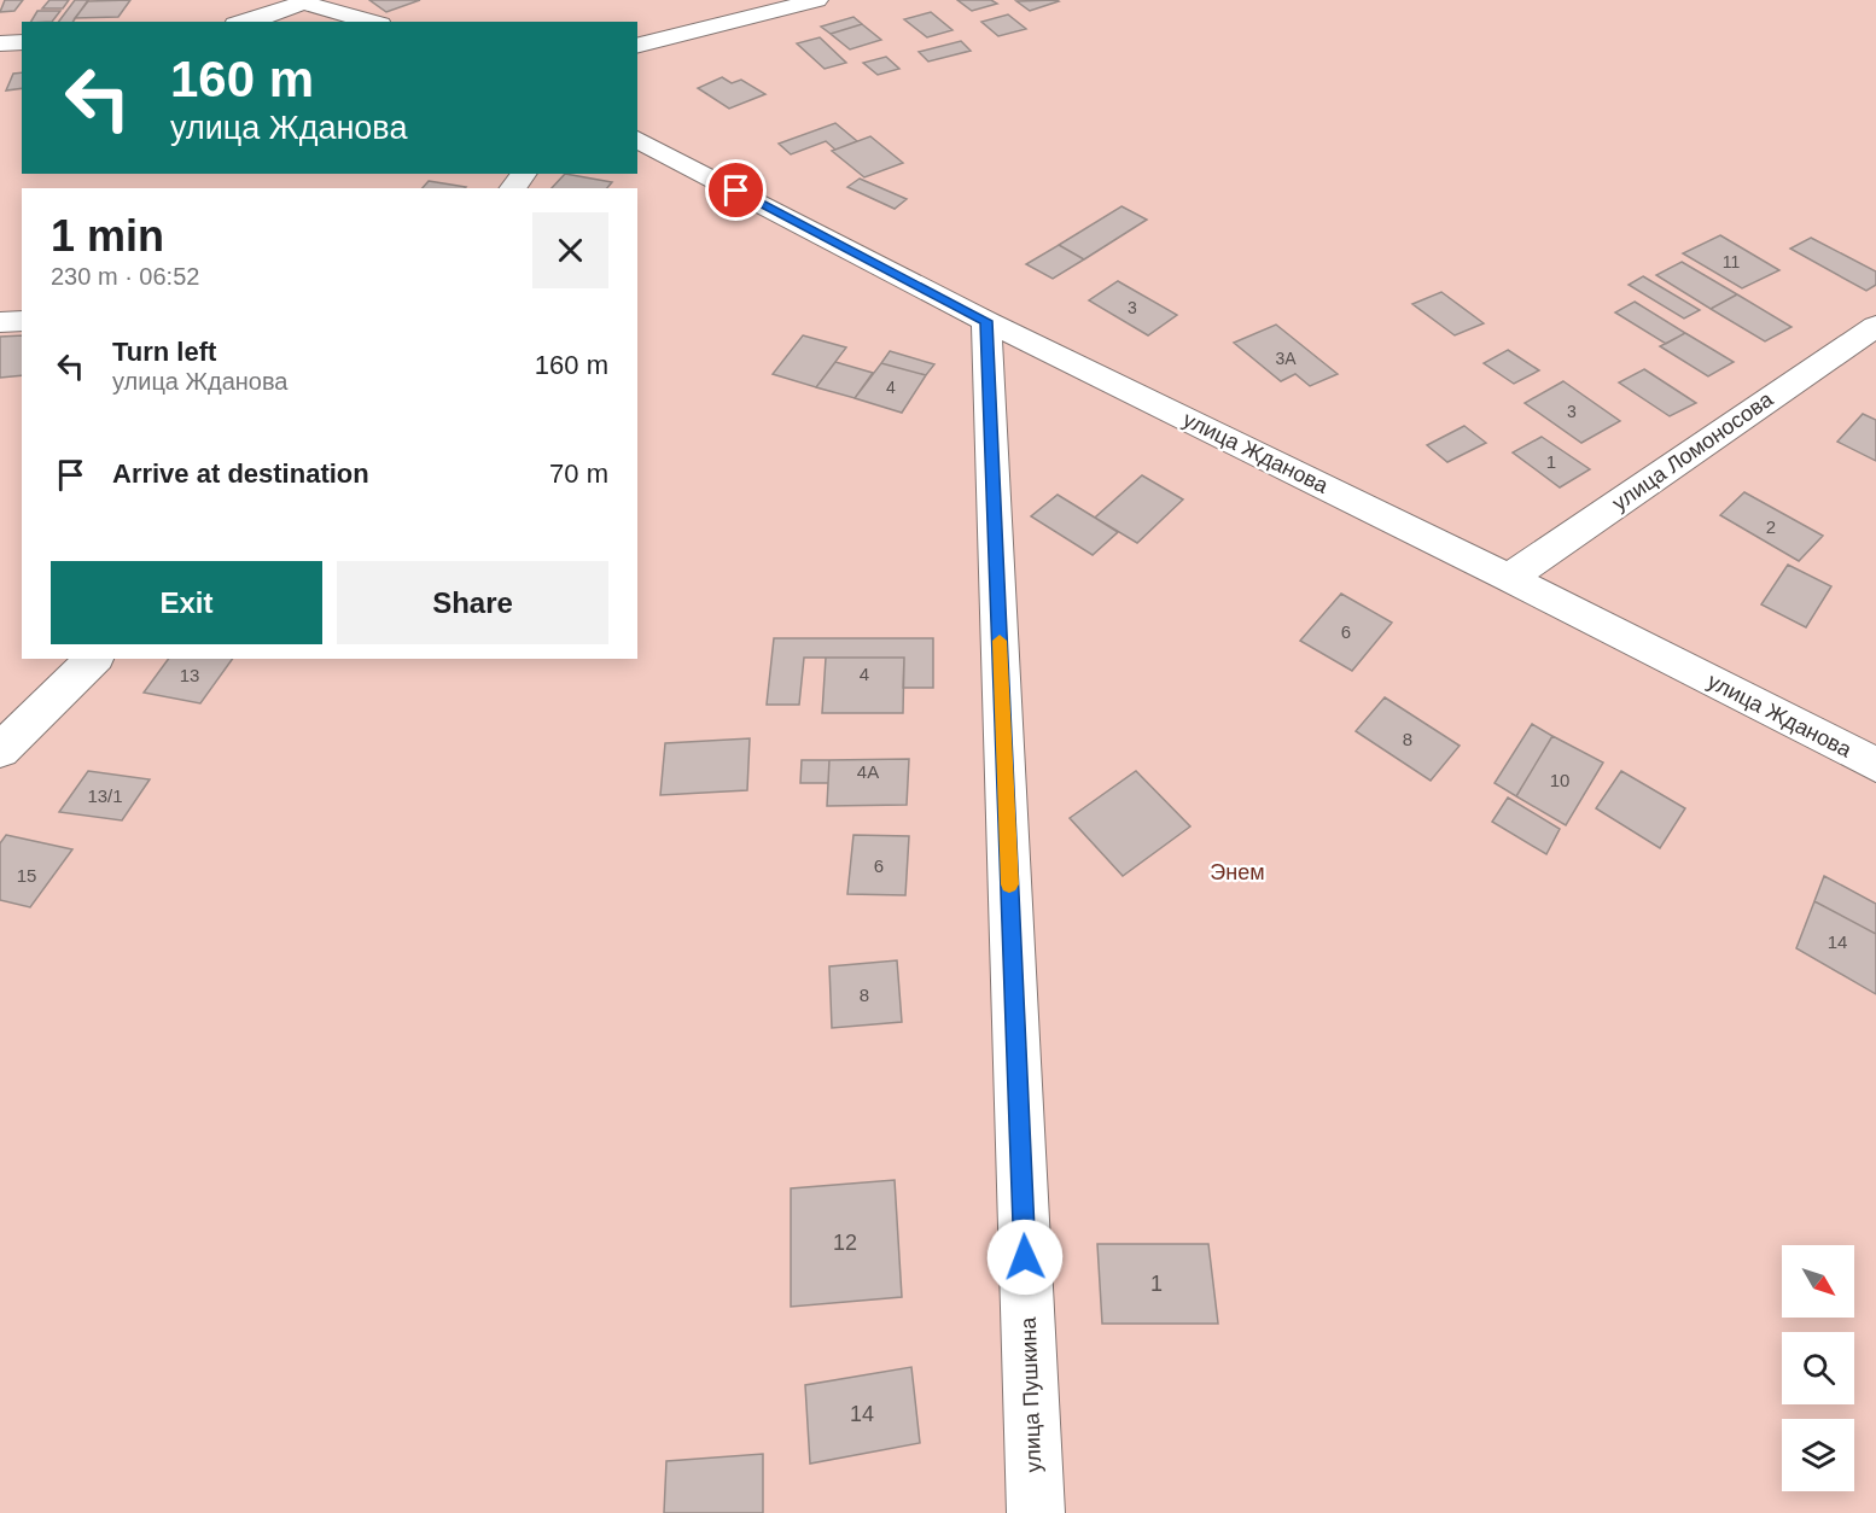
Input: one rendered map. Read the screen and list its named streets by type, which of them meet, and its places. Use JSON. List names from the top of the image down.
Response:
{
  "streets": {
    "street": ["улица Ломоносова", "улица Жданова", "улица Пушкина"]
  },
  "crossings": [
    ["улица Ломоносова", "улица Жданова"],
    ["улица Жданова", "улица Пушкина"]
  ],
  "parks": ["Энем"],
  "house_numbers": [
    "11",
    "3",
    "3А",
    "4",
    "3",
    "1",
    "2",
    "6",
    "4",
    "13",
    "8",
    "4А",
    "10",
    "13/1",
    "6",
    "15",
    "14",
    "8",
    "12",
    "1",
    "14"
  ],
  "north": "bottom right",
  "page": {
    "turn": ["160 m", "улица Жданова"],
    "heading": ["1 min", "230 m · 06:52"],
    "list": [
      {
        "name": "Turn left",
        "note": "улица Жданова",
        "value": "160 m"
      },
      {
        "name": "Arrive at destination",
        "value": "70 m"
      }
    ],
    "buttons": ["Exit", "Share"]
  }
}
